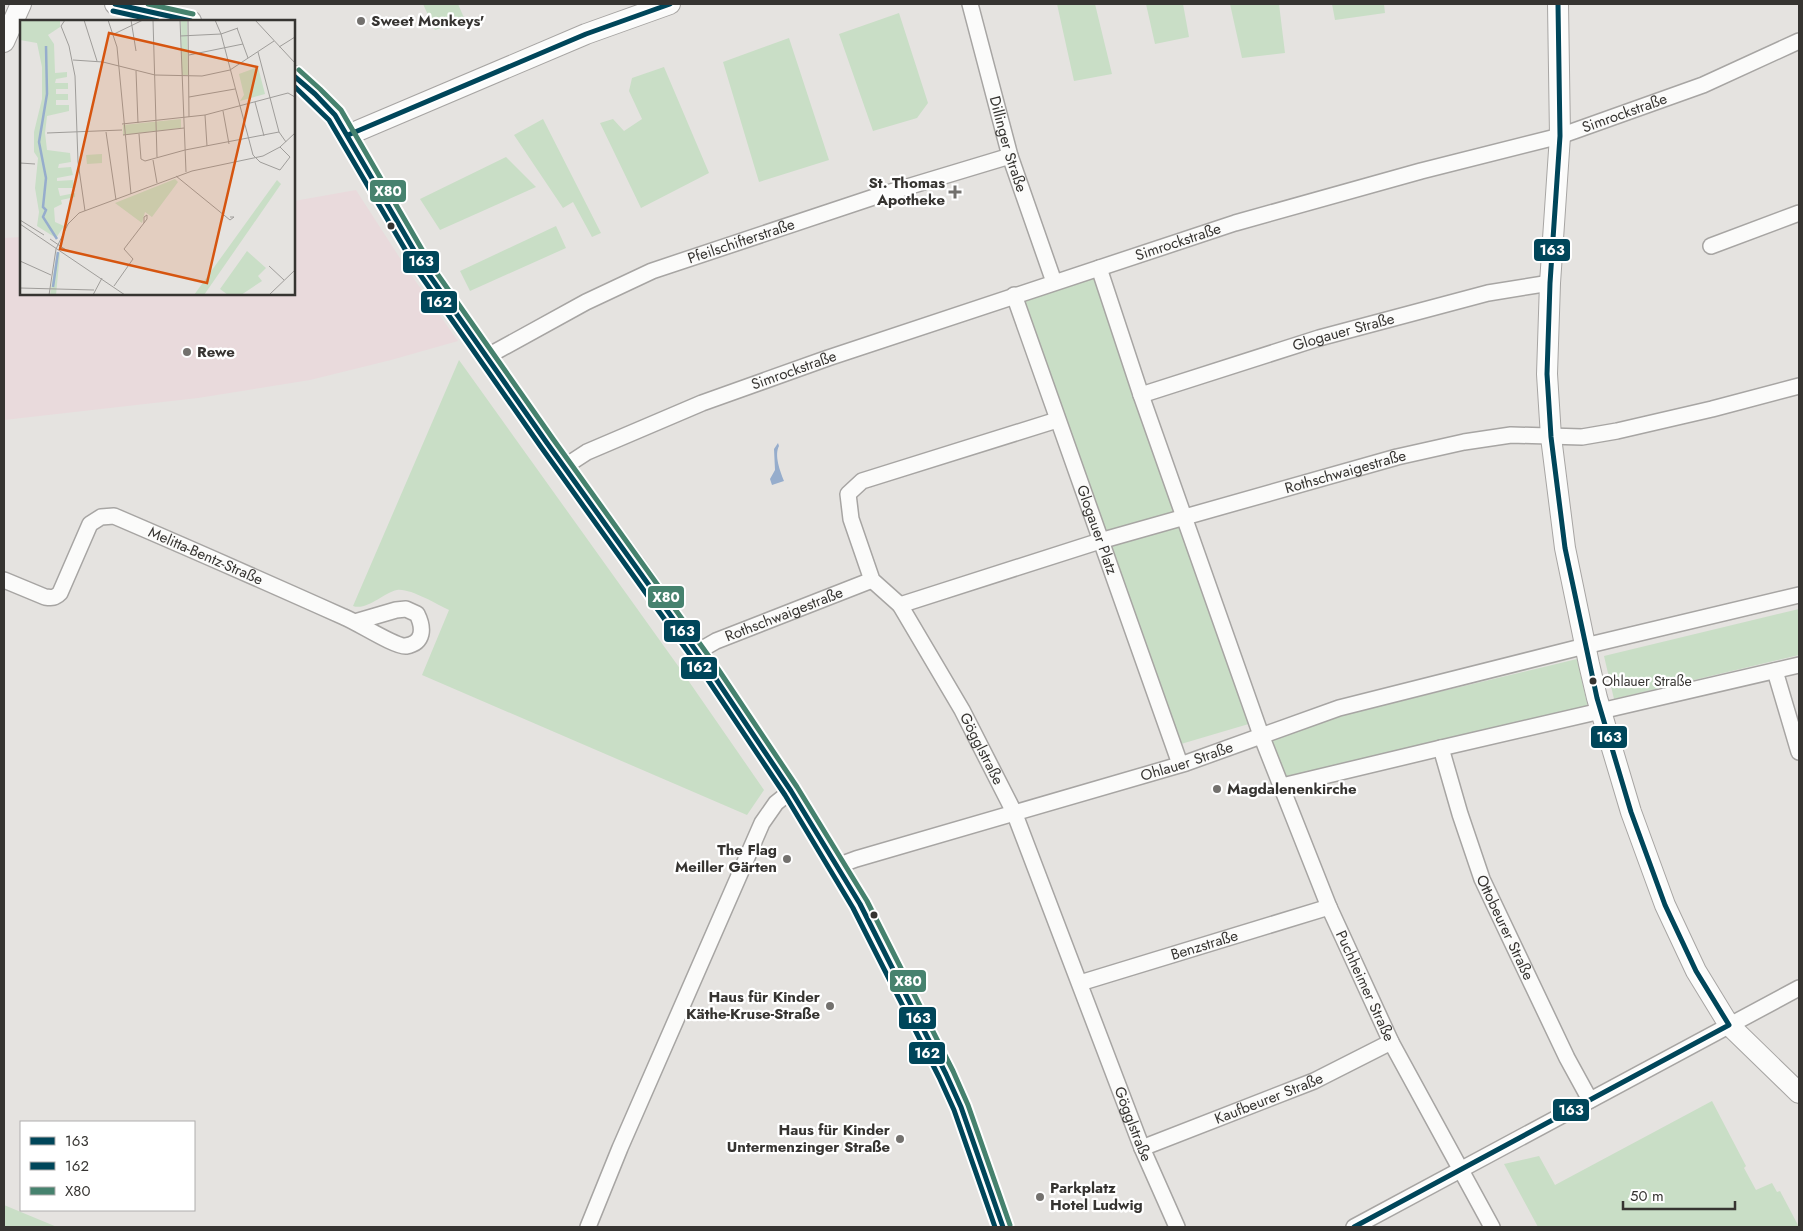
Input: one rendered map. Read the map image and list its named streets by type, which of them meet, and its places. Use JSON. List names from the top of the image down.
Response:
{
  "streets": {
    "street": [
      "Simrockstraße",
      "Dillinger Straße",
      "Pfeilschifterstraße",
      "Glogauer Straße",
      "Rothschwaigestraße",
      "Glogauer Platz",
      "Melitta-Bentz-Straße",
      "Gögglstraße",
      "Ohlauer Straße",
      "Ottobeurer Straße",
      "Benzstraße",
      "Puchheimer Straße",
      "Kaufbeurer Straße"
    ]
  },
  "crossings": [
    ["Simrockstraße", "Dillinger Straße"],
    ["Simrockstraße", "Glogauer Platz"],
    ["Dillinger Straße", "Pfeilschifterstraße"],
    ["Rothschwaigestraße", "Glogauer Platz"],
    ["Rothschwaigestraße", "Gögglstraße"],
    ["Glogauer Platz", "Gögglstraße"],
    ["Glogauer Platz", "Ohlauer Straße"],
    ["Gögglstraße", "Ohlauer Straße"],
    ["Gögglstraße", "Benzstraße"],
    ["Gögglstraße", "Kaufbeurer Straße"],
    ["Ohlauer Straße", "Puchheimer Straße"],
    ["Benzstraße", "Puchheimer Straße"],
    ["Puchheimer Straße", "Kaufbeurer Straße"]
  ],
  "places": {
    "other": [
      "Sweet Monkeys'",
      "Rewe",
      "Ohlauer Straße",
      "Magdalenenkirche",
      "The Flag Meiller Gärten",
      "Haus für Kinder Käthe-Kruse-Straße",
      "Haus für Kinder Untermenzinger Straße",
      "Parkplatz Hotel Ludwig"
    ],
    "health": ["St. Thomas Apotheke"]
  },
  "lines": ["transit line 163", "transit line X80", "transit line 162"],
  "legend": ["163", "162", "X80"],
  "scale_bar": "50 m"
}
